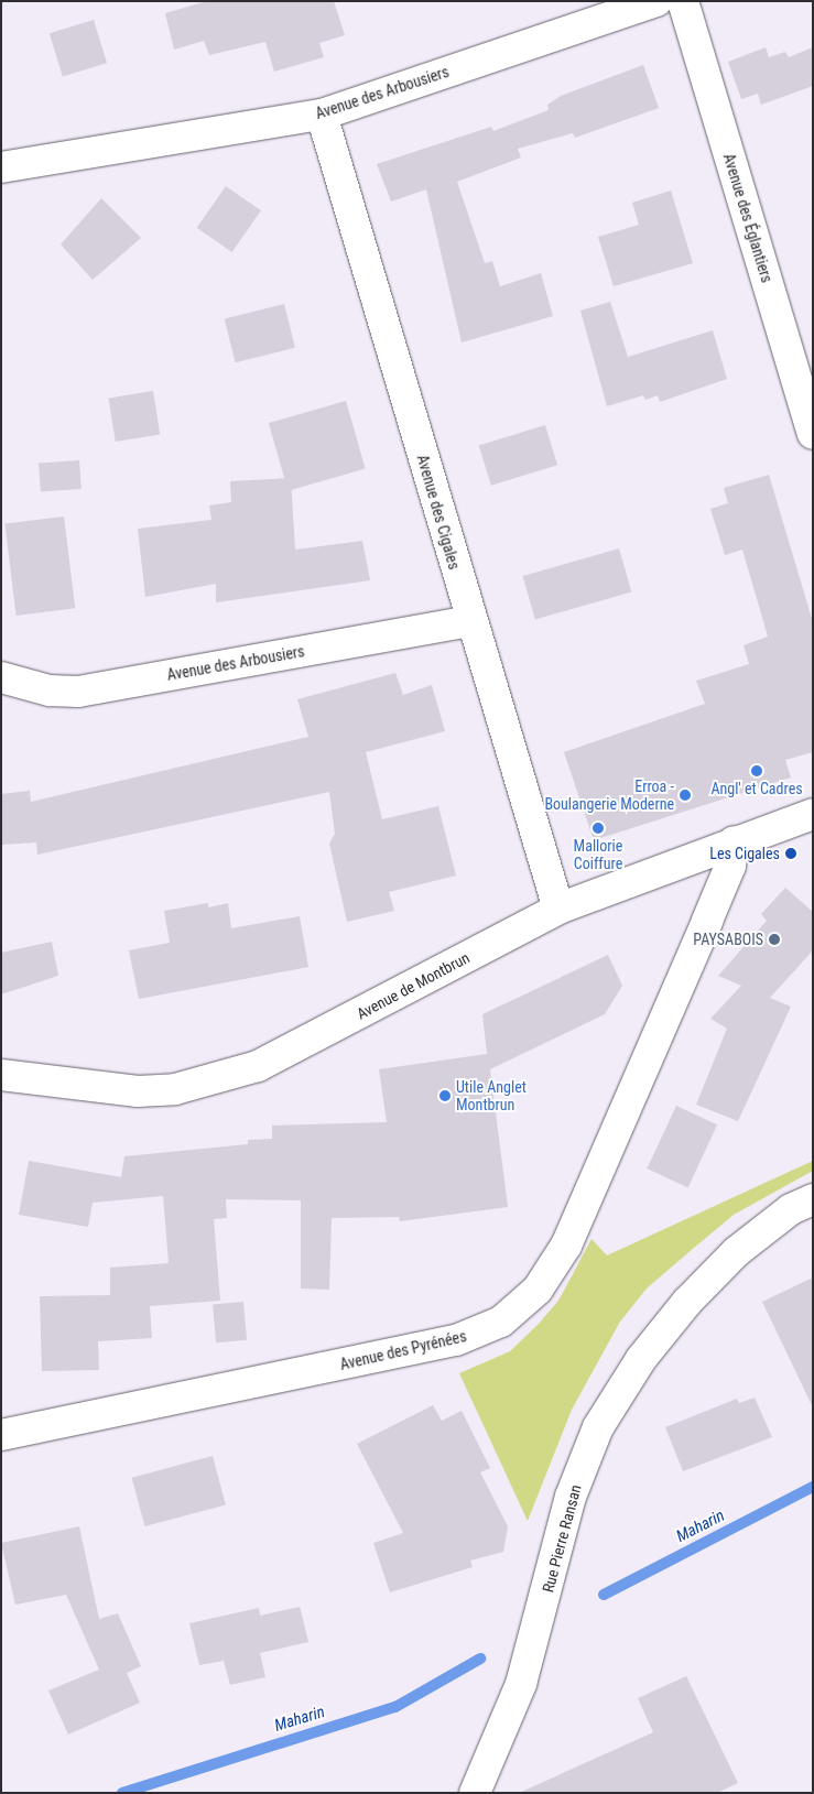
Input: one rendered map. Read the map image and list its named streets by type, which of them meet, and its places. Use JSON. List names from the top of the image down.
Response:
{
  "streets": {
    "street": [
      "Avenue des Arbousiers",
      "Avenue des Églantiers",
      "Avenue des Cigales",
      "Avenue de Montbrun",
      "Avenue des Pyrénées",
      "Rue Pierre Ransan"
    ]
  },
  "crossings": [
    ["Avenue des Arbousiers", "Avenue des Cigales"],
    ["Avenue des Cigales", "Avenue de Montbrun"],
    ["Avenue de Montbrun", "Avenue des Pyrénées"]
  ],
  "water": ["Maharin"],
  "places": [
    "Angl' et Cadres",
    "Erroa - Boulangerie Moderne",
    "Mallorie Coiffure",
    "Les Cigales",
    "PAYSABOIS",
    "Utile Anglet Montbrun"
  ]
}
